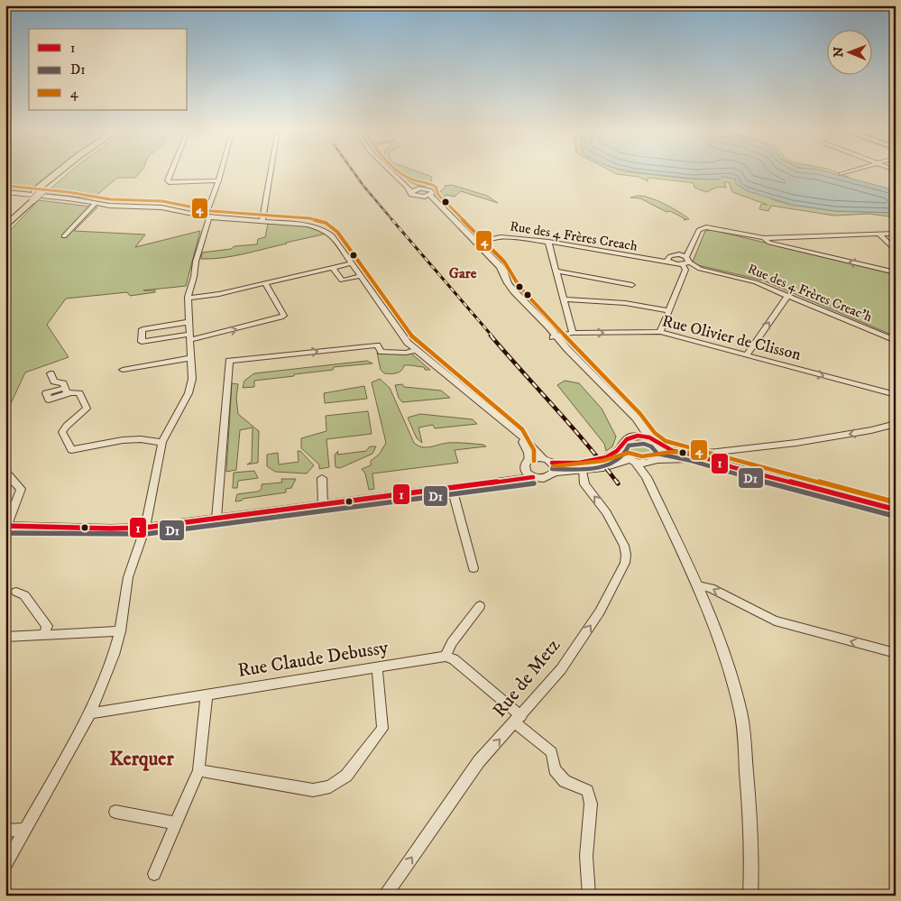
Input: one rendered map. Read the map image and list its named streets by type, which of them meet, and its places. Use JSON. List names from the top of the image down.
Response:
{
  "streets": {
    "street": [
      "Rue des 4 Frères Creach",
      "Rue des 4 Frères Creac'h",
      "Rue Olivier de Clisson",
      "Rue Claude Debussy",
      "Rue de Metz"
    ]
  },
  "crossings": [
    ["Rue des 4 Frères Creach", "Rue des 4 Frères Creac'h"]
  ],
  "one_way": ["Rue de Metz"],
  "districts": ["Gare", "Kerquer"],
  "lines": ["transit line 4", "transit line 1", "transit line D1"],
  "legend": ["1", "D1", "4"],
  "north": "left"
}
